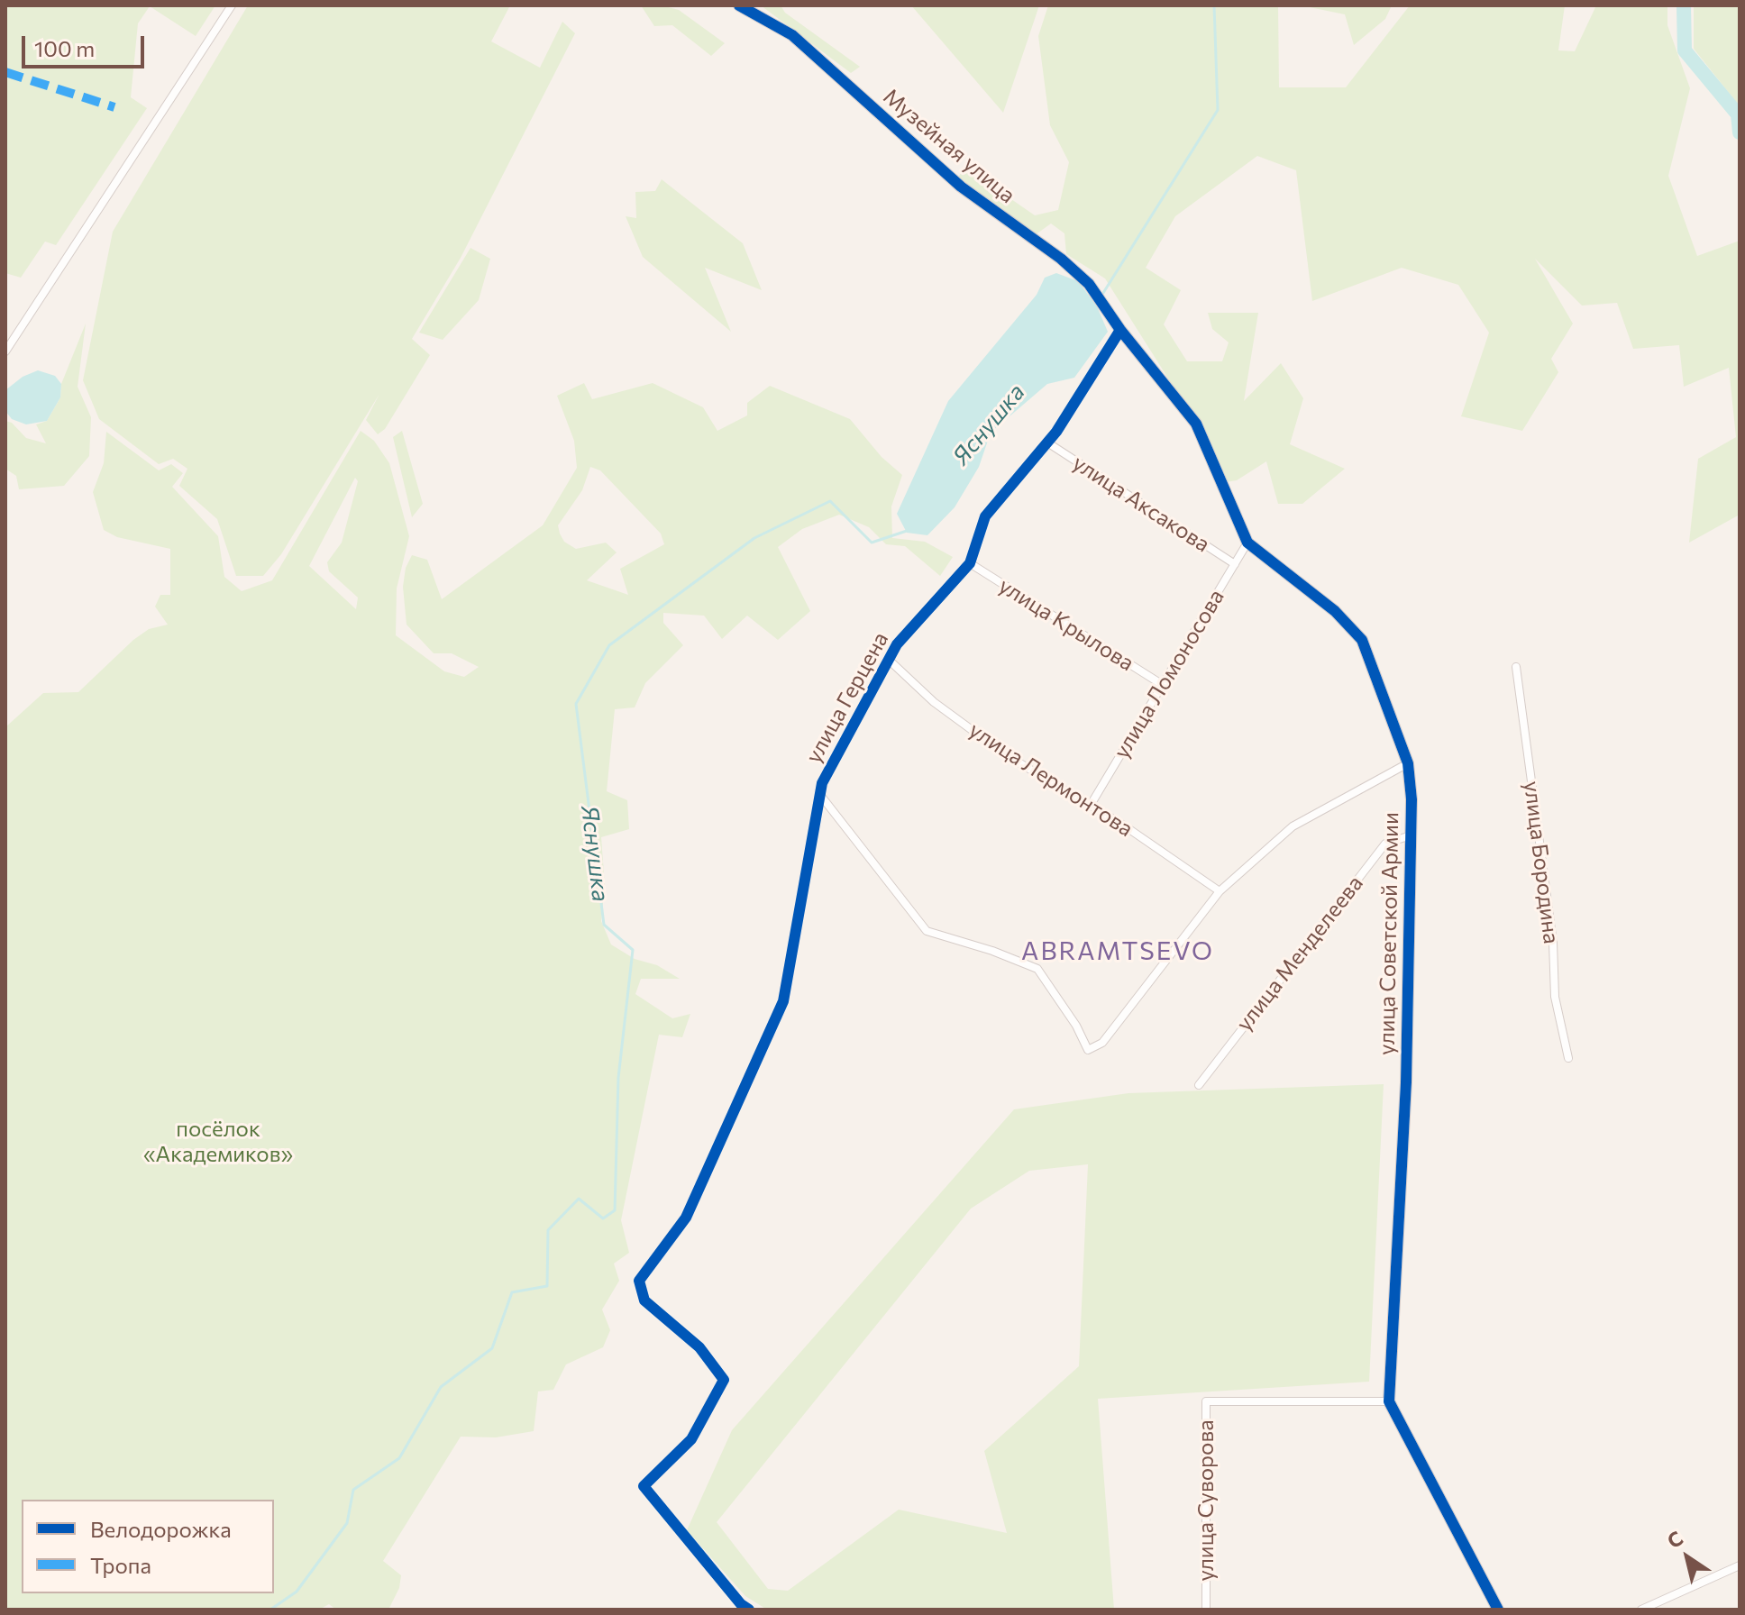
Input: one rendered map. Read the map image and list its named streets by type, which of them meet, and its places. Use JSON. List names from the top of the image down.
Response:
{
  "streets": {
    "street": [
      "Музейная улица",
      "улица Аксакова",
      "улица Крылова",
      "улица Ломоносова",
      "улица Герцена",
      "улица Лермонтова",
      "улица Бородина",
      "улица Советской Армии",
      "улица Менделеева",
      "улица Суворова"
    ]
  },
  "crossings": [
    ["Музейная улица", "улица Герцена"],
    ["Музейная улица", "улица Советской Армии"],
    ["улица Аксакова", "улица Ломоносова"],
    ["улица Аксакова", "улица Герцена"],
    ["улица Крылова", "улица Ломоносова"],
    ["улица Крылова", "улица Герцена"],
    ["улица Ломоносова", "улица Лермонтова"],
    ["улица Ломоносова", "улица Советской Армии"],
    ["улица Герцена", "улица Лермонтова"],
    ["улица Герцена", "улица Советской Армии"],
    ["улица Советской Армии", "улица Менделеева"],
    ["улица Советской Армии", "улица Суворова"]
  ],
  "districts": ["ABRAMTSEVO"],
  "water": ["Яснушка"],
  "parks": ["посёлок «Академиков»"],
  "legend": ["Велодорожка", "Тропа"],
  "scale_bar": "100 m",
  "north": "top left"
}
